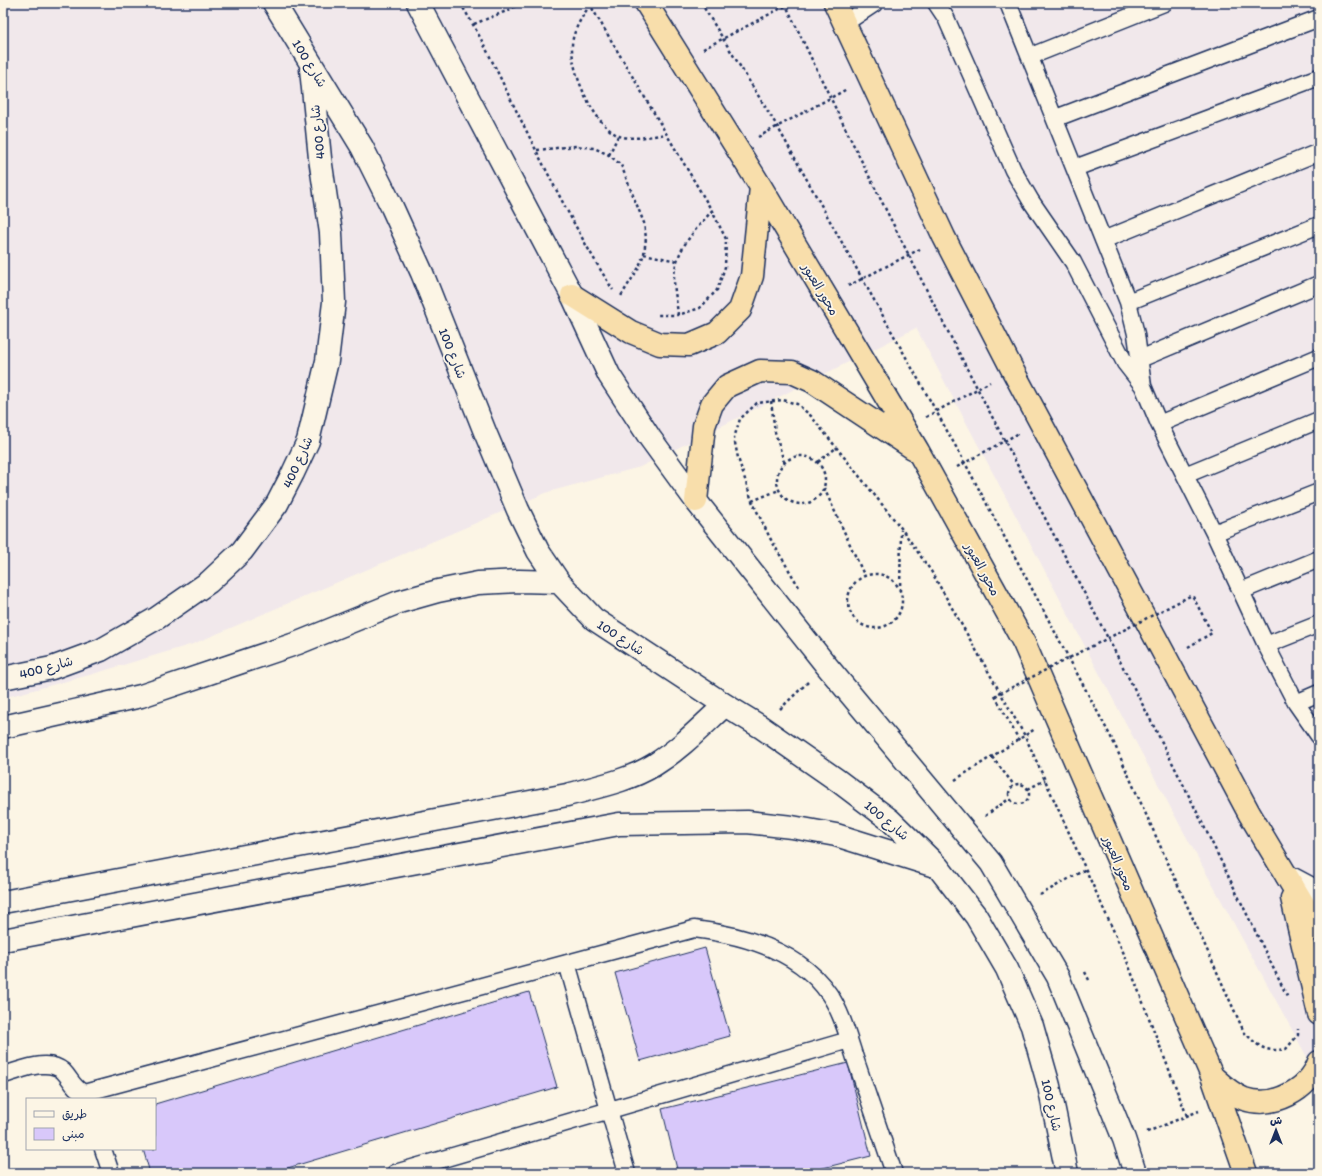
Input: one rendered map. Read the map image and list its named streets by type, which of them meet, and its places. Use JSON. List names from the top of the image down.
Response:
{
  "streets": {
    "highway": ["محور العبور"],
    "street": ["شارع 100", "شارع 400"]
  },
  "crossings": [
    ["شارع 100", "شارع 400"]
  ],
  "legend": ["طريق", "مبنى"],
  "north": "top"
}
